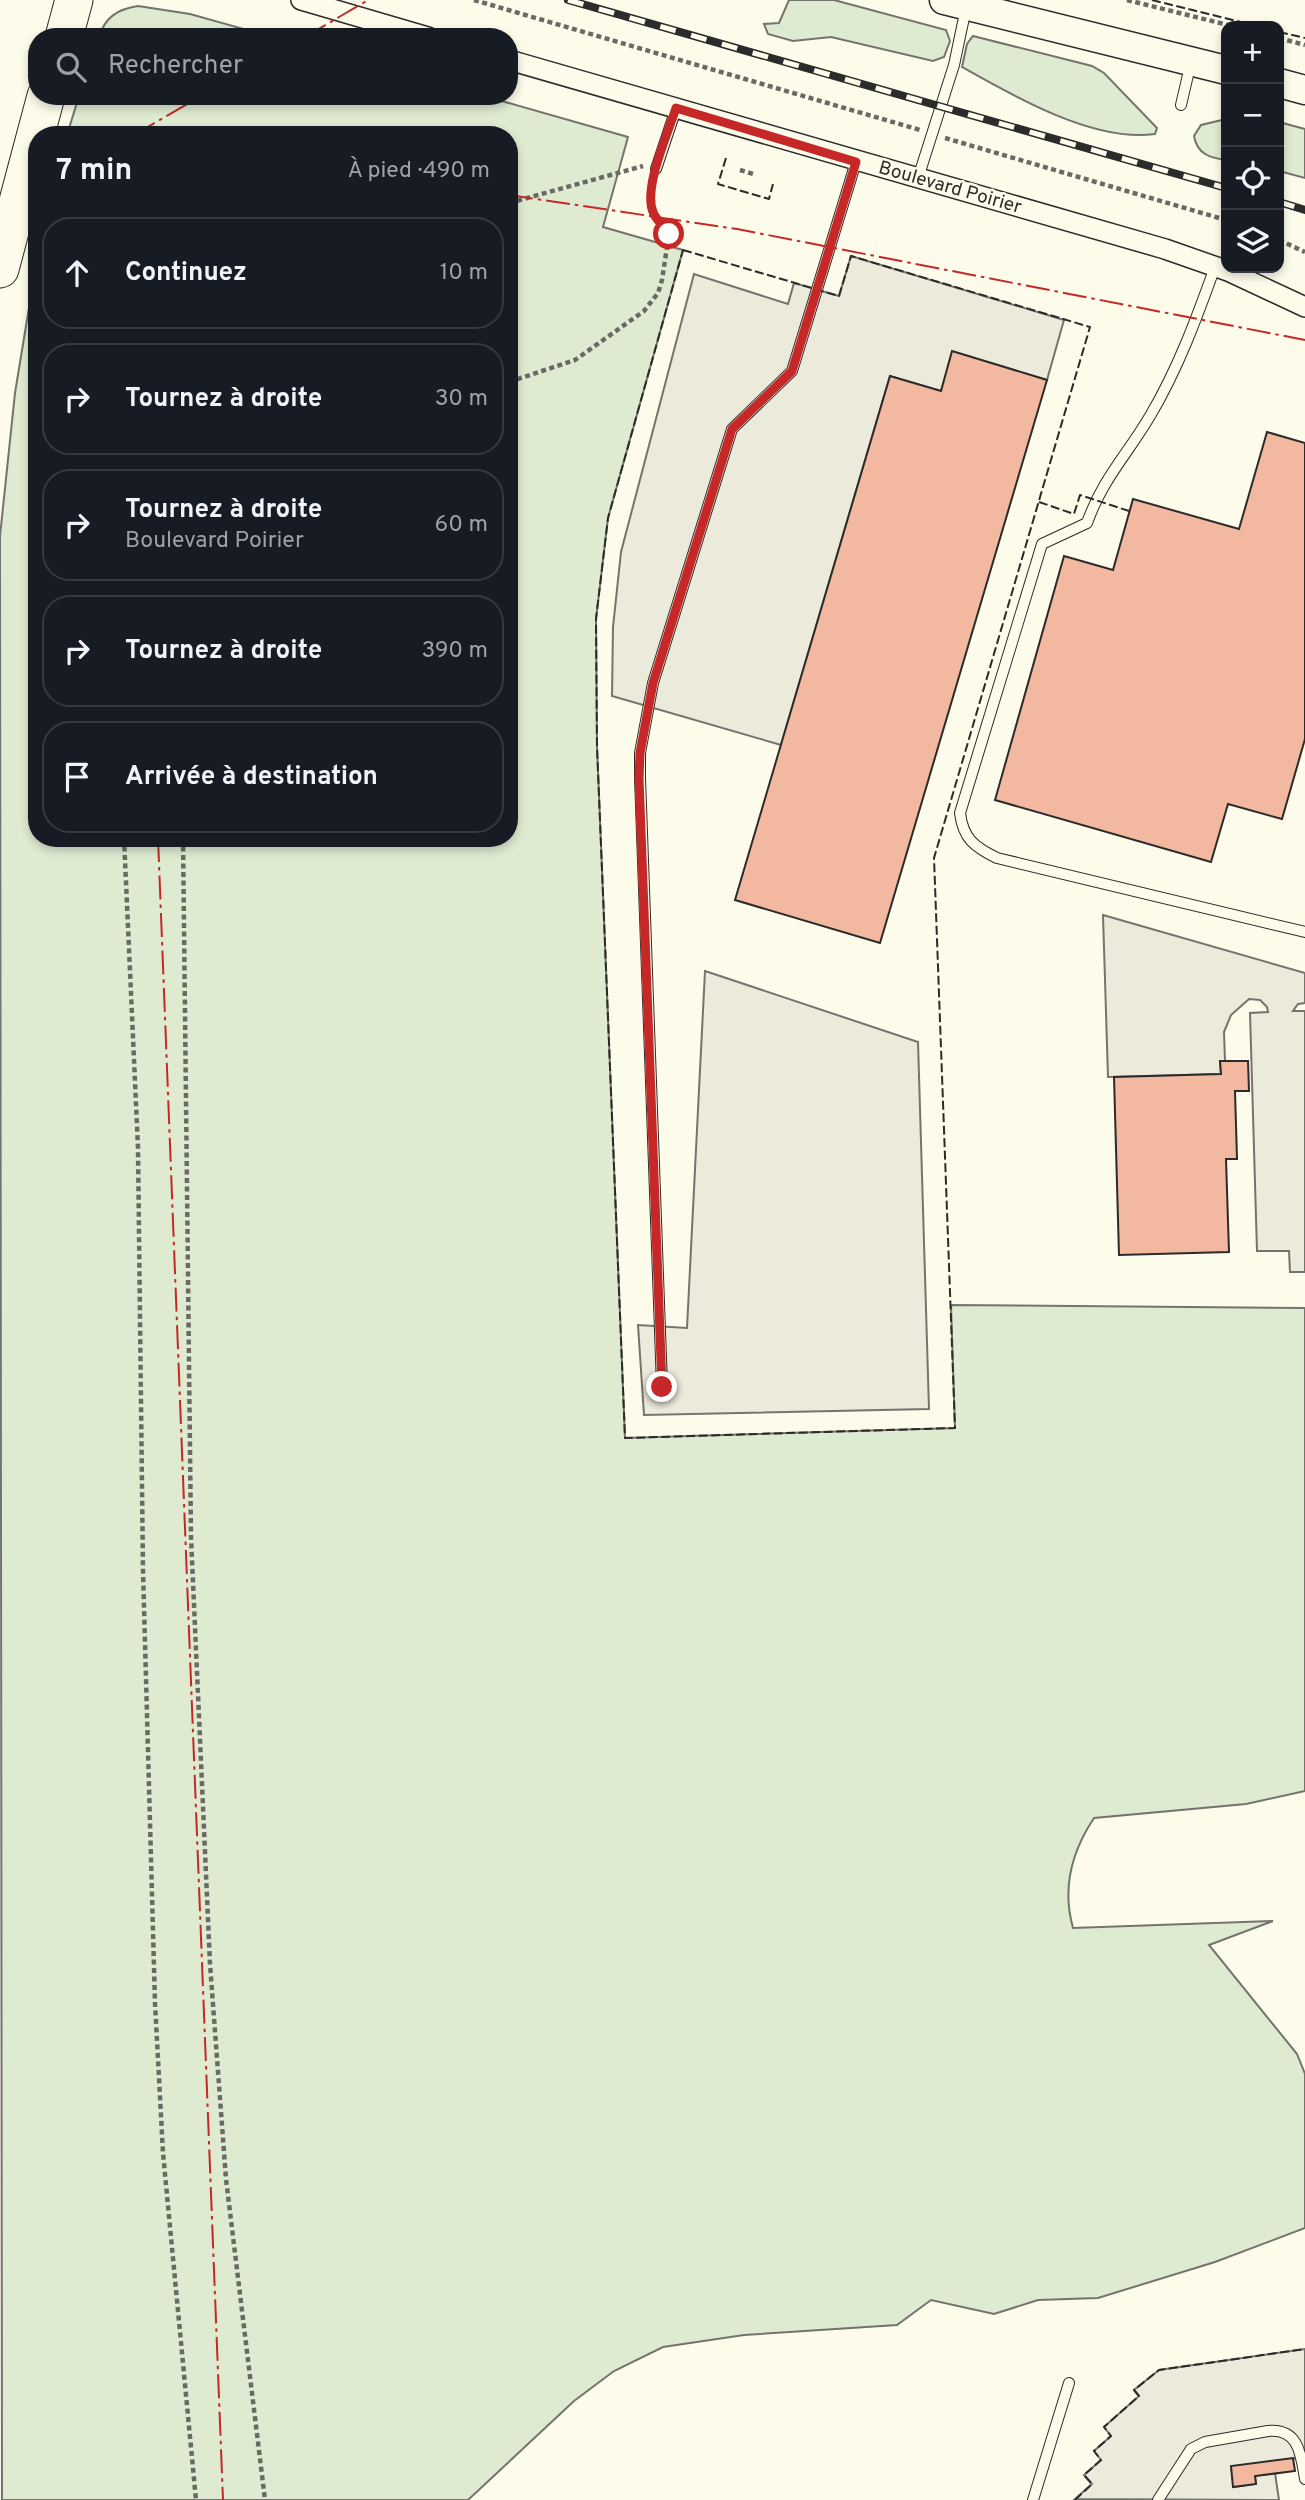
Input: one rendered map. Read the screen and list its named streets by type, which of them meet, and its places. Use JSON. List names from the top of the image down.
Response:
{
  "streets": {
    "street": ["Boulevard Poirier"]
  },
  "page": {
    "map_buttons": ["+", "−"],
    "search": "Rechercher",
    "heading": ["7 min", "À pied · 490 m"],
    "list": [
      ["Continuez", "10 m"],
      ["Tournez à droite", "30 m"],
      ["Tournez à droite", "Boulevard Poirier", "60 m"],
      ["Tournez à droite", "390 m"],
      "Arrivée à destination"
    ]
  }
}
